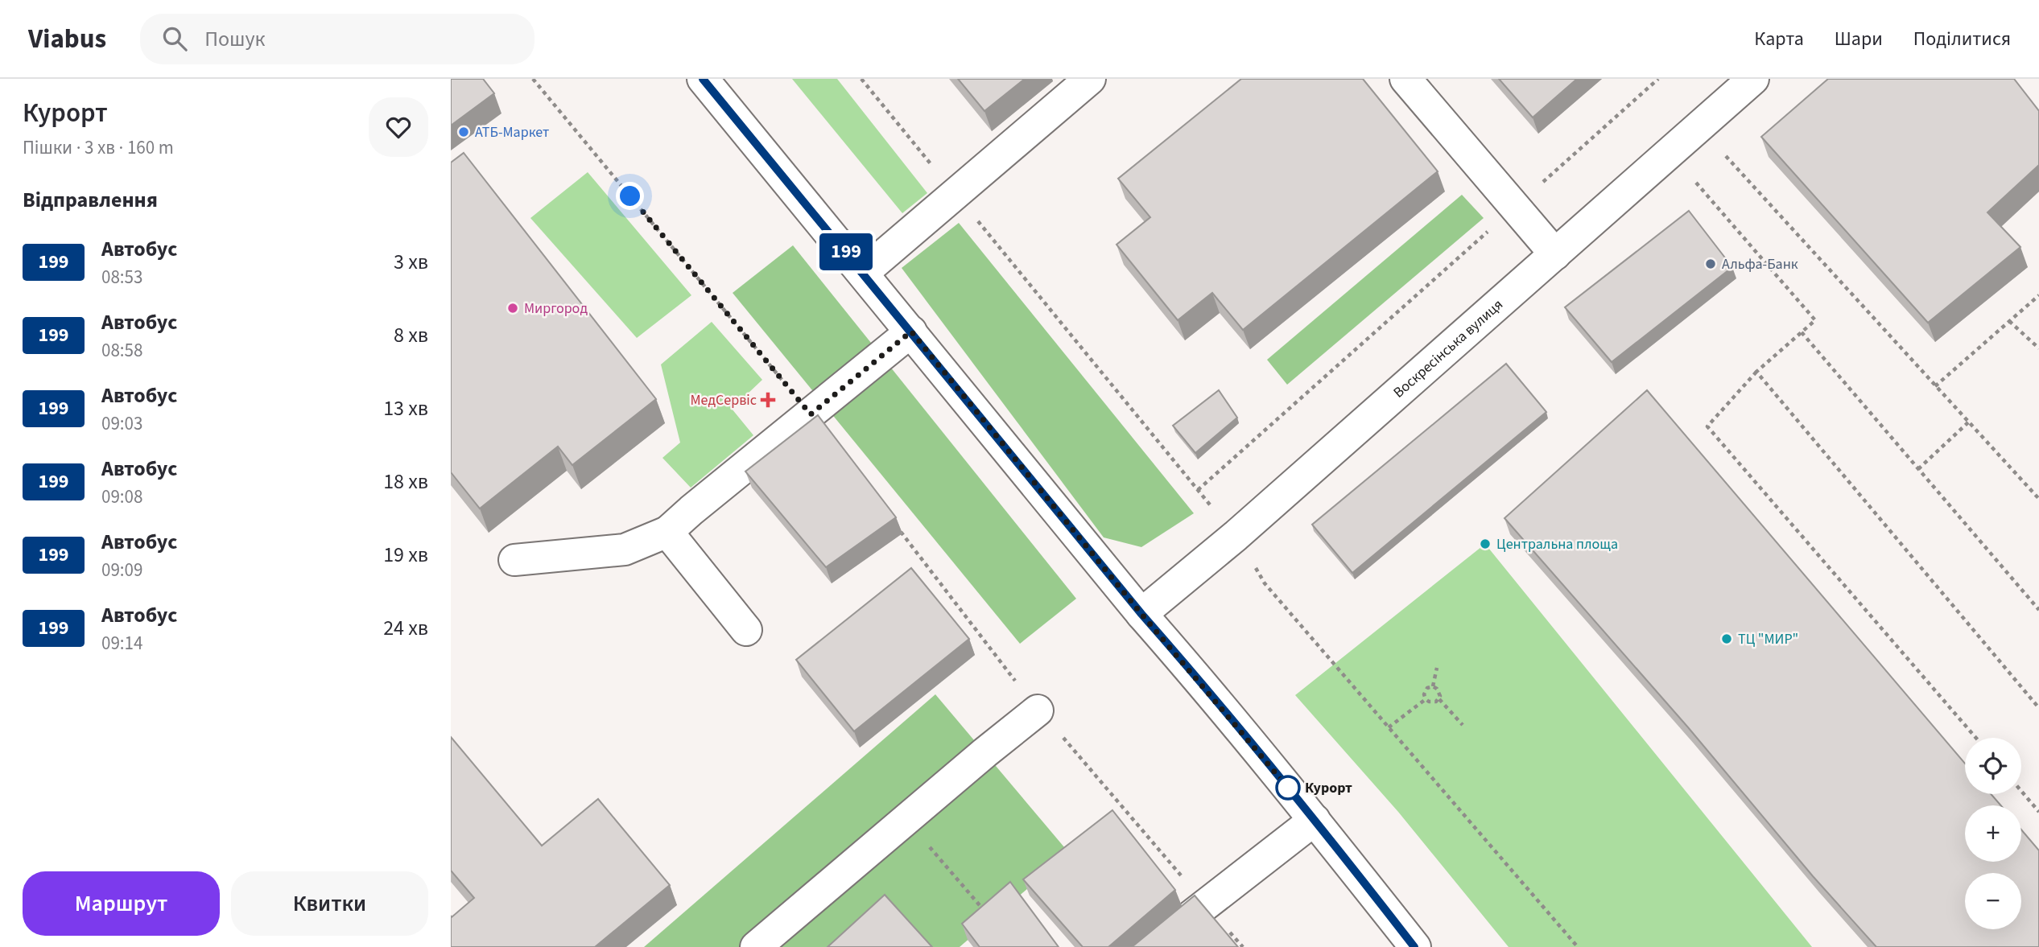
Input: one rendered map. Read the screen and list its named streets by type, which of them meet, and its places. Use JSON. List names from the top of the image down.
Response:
{
  "streets": {
    "street": ["Воскресінська вулиця"]
  },
  "places": {
    "other": [
      "АТБ-Маркет",
      "Альфа-Банк",
      "Миргород",
      "Центральна площа",
      "ТЦ \"МИР\"",
      "Курорт"
    ],
    "health": ["МедСервіс"]
  },
  "lines": ["bus line 199"],
  "page": {
    "header": "Viabus",
    "search": "Пошук",
    "nav": ["Карта", "Шари", "Поділитися"],
    "heading": [
      ["Курорт", "Пішки · 3 хв · 160 m"],
      "Відправлення"
    ],
    "on_map": "199",
    "list": [
      {
        "mark": "199",
        "name": "Автобус",
        "note": "08:53",
        "value": "3 хв"
      },
      {
        "mark": "199",
        "name": "Автобус",
        "note": "08:58",
        "value": "8 хв"
      },
      {
        "mark": "199",
        "name": "Автобус",
        "note": "09:03",
        "value": "13 хв"
      },
      {
        "mark": "199",
        "name": "Автобус",
        "note": "09:08",
        "value": "18 хв"
      },
      {
        "mark": "199",
        "name": "Автобус",
        "note": "09:09",
        "value": "19 хв"
      },
      {
        "mark": "199",
        "name": "Автобус",
        "note": "09:14",
        "value": "24 хв"
      }
    ],
    "map_buttons": ["+", "−"],
    "buttons": ["Маршрут", "Квитки"]
  }
}
